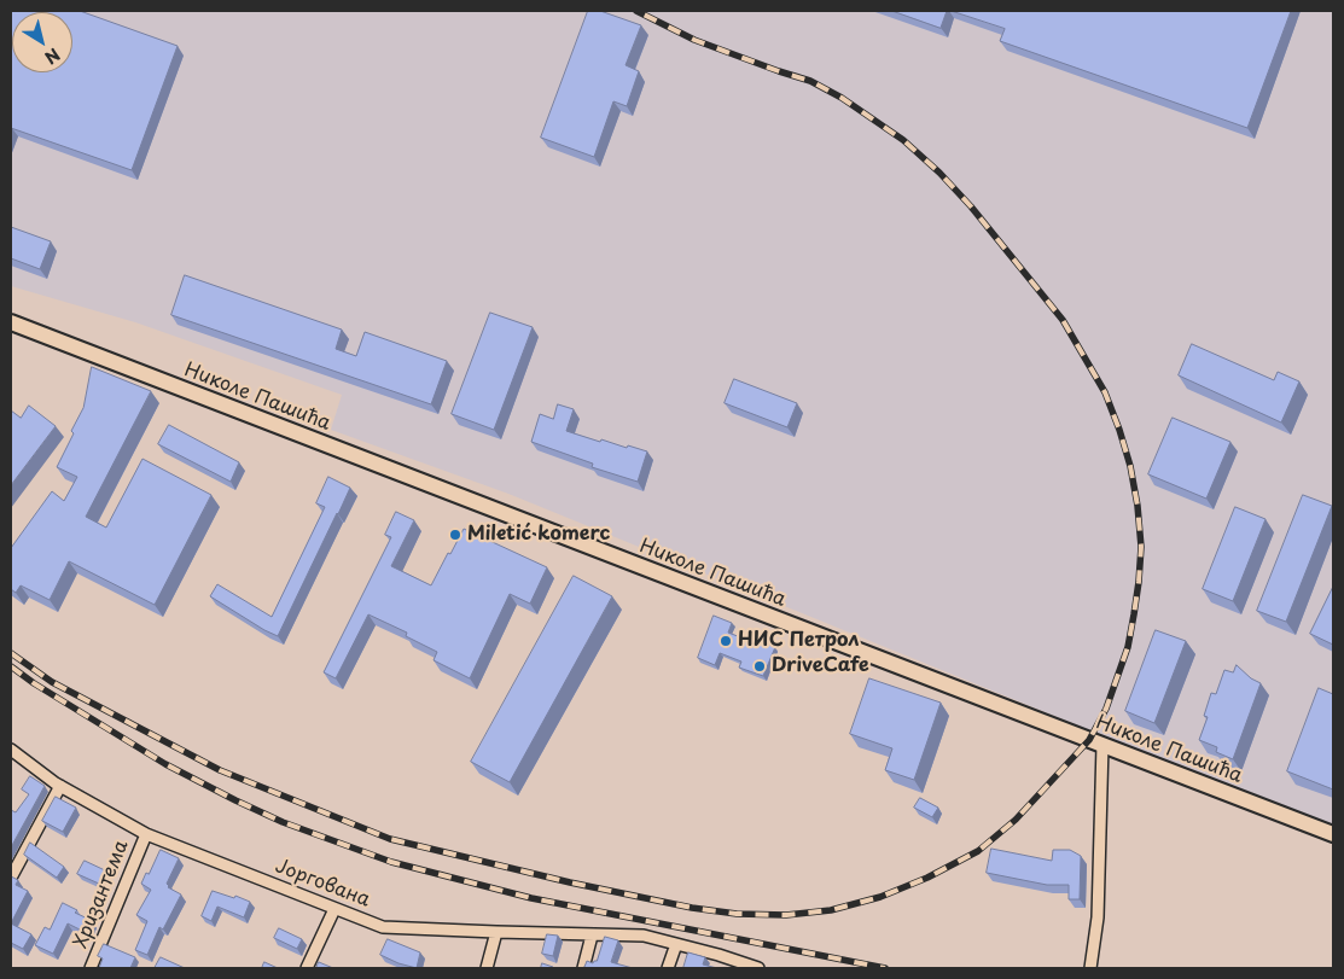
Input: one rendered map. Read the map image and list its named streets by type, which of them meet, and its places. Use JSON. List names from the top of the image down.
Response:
{
  "streets": {
    "main road": ["Николе Пашића"],
    "street": ["Јоргована", "Хризантема"]
  },
  "crossings": [
    ["Јоргована", "Хризантема"]
  ],
  "places": ["Miletić komerc", "НИС Петрол", "DriveCafe"],
  "north": "bottom right"
}
